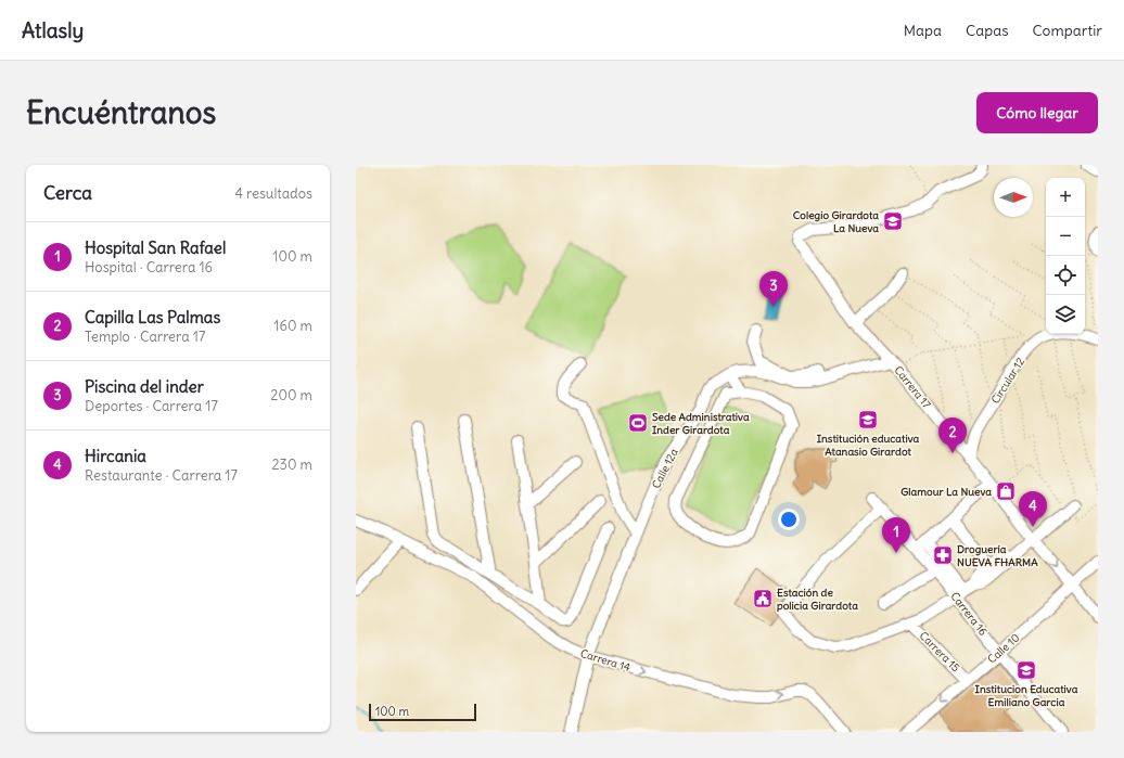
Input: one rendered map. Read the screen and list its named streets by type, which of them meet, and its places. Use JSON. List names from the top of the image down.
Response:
{
  "streets": {
    "street": [
      "Circular 12",
      "Carrera 17",
      "Calle 12a",
      "Carrera 16",
      "Calle 10",
      "Carrera 15",
      "Carrera 14"
    ]
  },
  "crossings": [
    ["Circular 12", "Carrera 17"],
    ["Carrera 17", "Calle 12a"],
    ["Carrera 17", "Calle 10"],
    ["Calle 12a", "Carrera 14"],
    ["Carrera 16", "Calle 10"],
    ["Calle 10", "Carrera 15"]
  ],
  "one_way": ["Carrera 14"],
  "places": {
    "school or university": ["Colegio Girardota La Nueva", "Institución educativa Atanasio Girardot", "Institucion Educativa Emiliano Garcia"],
    "sports": ["Sede Administrativa Inder Girardota"],
    "shop": ["Glamour La Nueva"],
    "pharmacy": ["Droguería NUEVA FHARMA"],
    "public building": ["Estación de policia Girardota"]
  },
  "scale_bar": "100 m",
  "north": "right",
  "page": {
    "header": "Atlasly",
    "nav": ["Mapa", "Capas", "Compartir"],
    "buttons": "Cómo llegar",
    "title": "Encuéntranos",
    "heading": ["Cerca", "4 resultados"],
    "map_buttons": ["+", "−"],
    "list": [
      {
        "mark": "1",
        "name": "Hospital San Rafael",
        "note": "Hospital · Carrera 16",
        "value": "100 m"
      },
      {
        "mark": "2",
        "name": "Capilla Las Palmas",
        "note": "Templo · Carrera 17",
        "value": "160 m"
      },
      {
        "mark": "3",
        "name": "Piscina del inder",
        "note": "Deportes · Carrera 17",
        "value": "200 m"
      },
      {
        "mark": "4",
        "name": "Hircania",
        "note": "Restaurante · Carrera 17",
        "value": "230 m"
      }
    ],
    "pins": [
      "3",
      "2",
      "4",
      "1"
    ],
    "scale": "100 m"
  }
}
